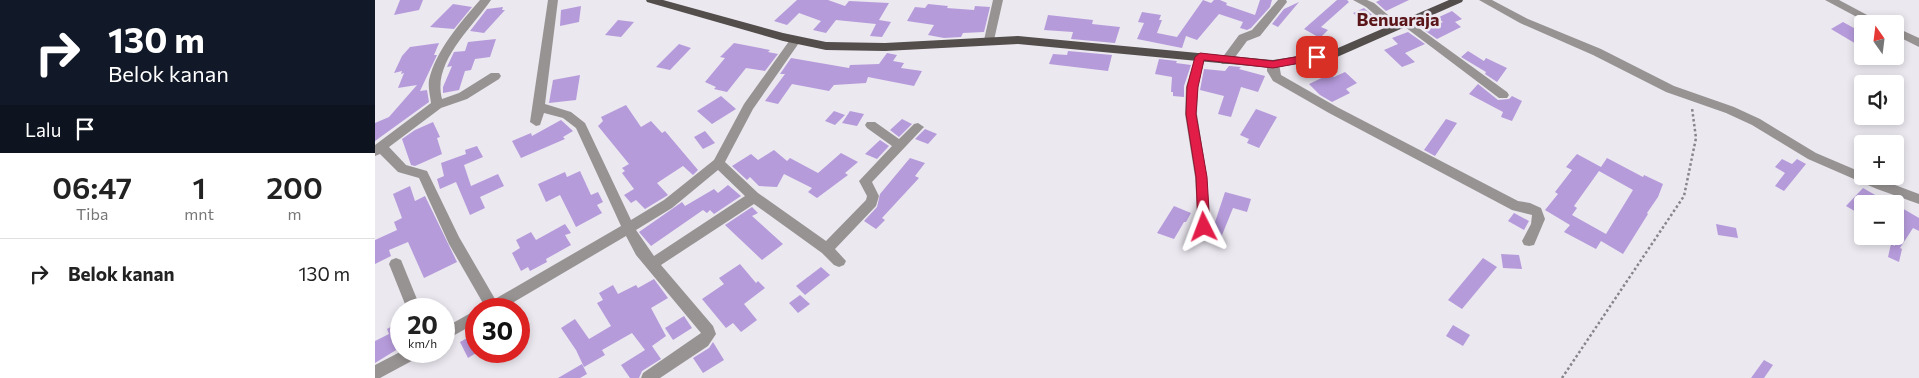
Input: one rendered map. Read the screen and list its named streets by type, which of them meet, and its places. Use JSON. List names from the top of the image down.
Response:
{
  "districts": ["Benuaraja"],
  "north": "top",
  "page": {
    "turn": ["130 m", "Belok kanan"],
    "map_buttons": ["+", "−"],
    "then": "Lalu",
    "eta": [
      "06:47",
      "Tiba",
      "1",
      "mnt",
      "200",
      "m"
    ],
    "list": [
      {
        "name": "Belok kanan",
        "value": "130 m"
      }
    ],
    "speed": "20 km/h",
    "limit": "30"
  }
}
